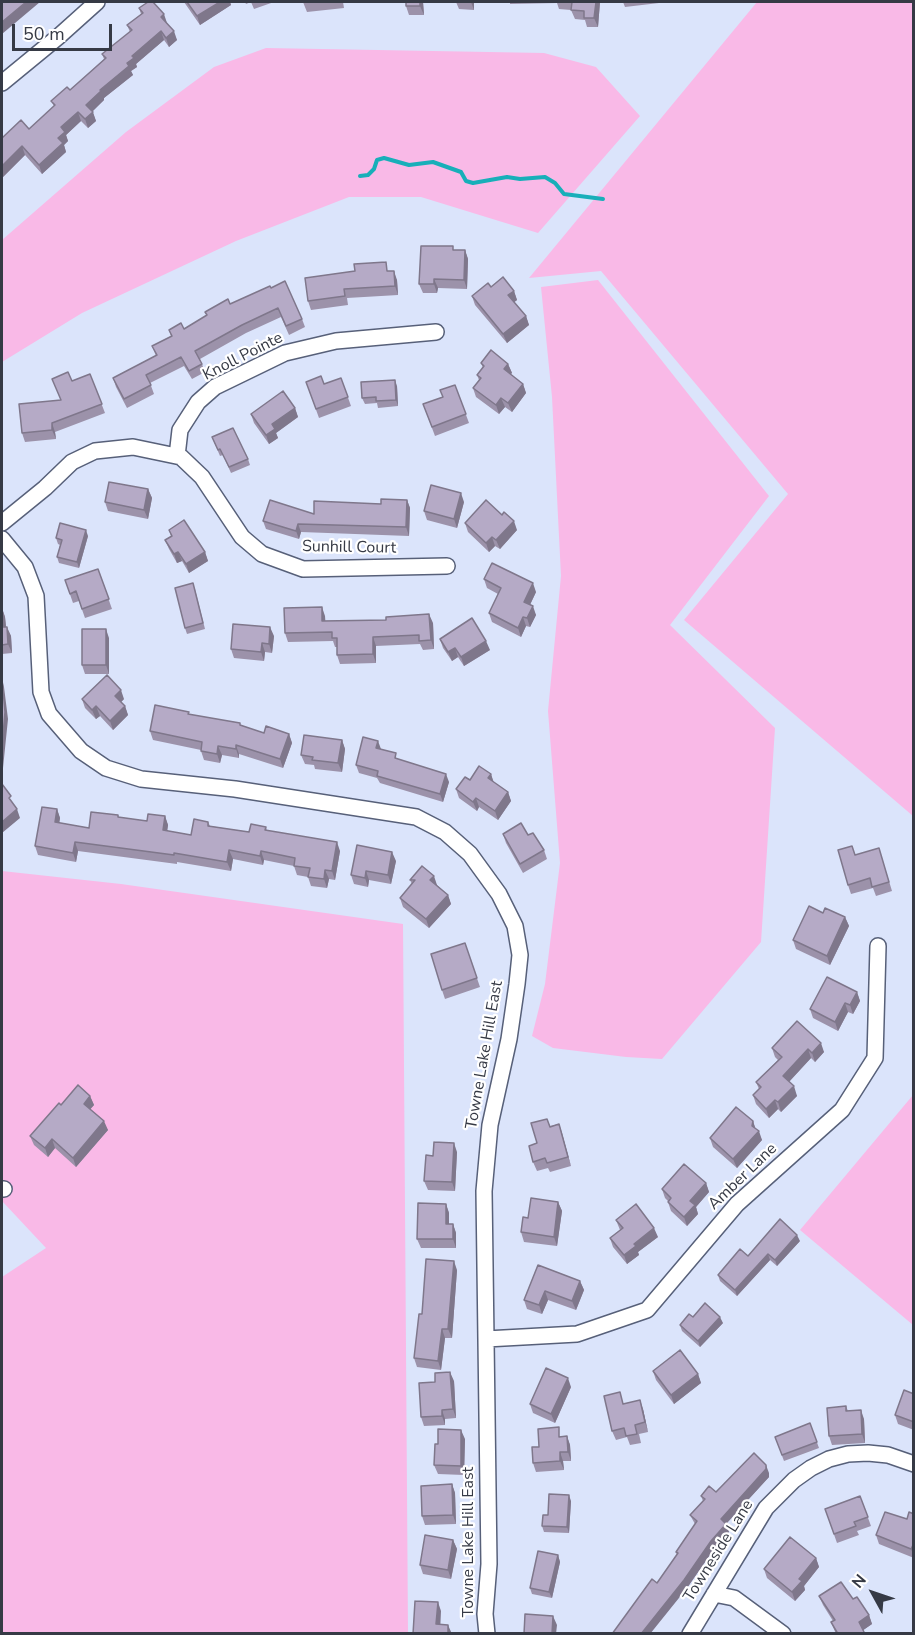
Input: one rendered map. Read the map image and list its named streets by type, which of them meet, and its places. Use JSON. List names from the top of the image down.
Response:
{
  "streets": {
    "street": [
      "Knoll Pointe",
      "Sunhill Court",
      "Towne Lake Hill East",
      "Amber Lane",
      "Towneside Lane"
    ]
  },
  "crossings": [
    ["Knoll Pointe", "Sunhill Court"],
    ["Towne Lake Hill East", "Amber Lane"]
  ],
  "scale_bar": "50 m",
  "north": "top left"
}
